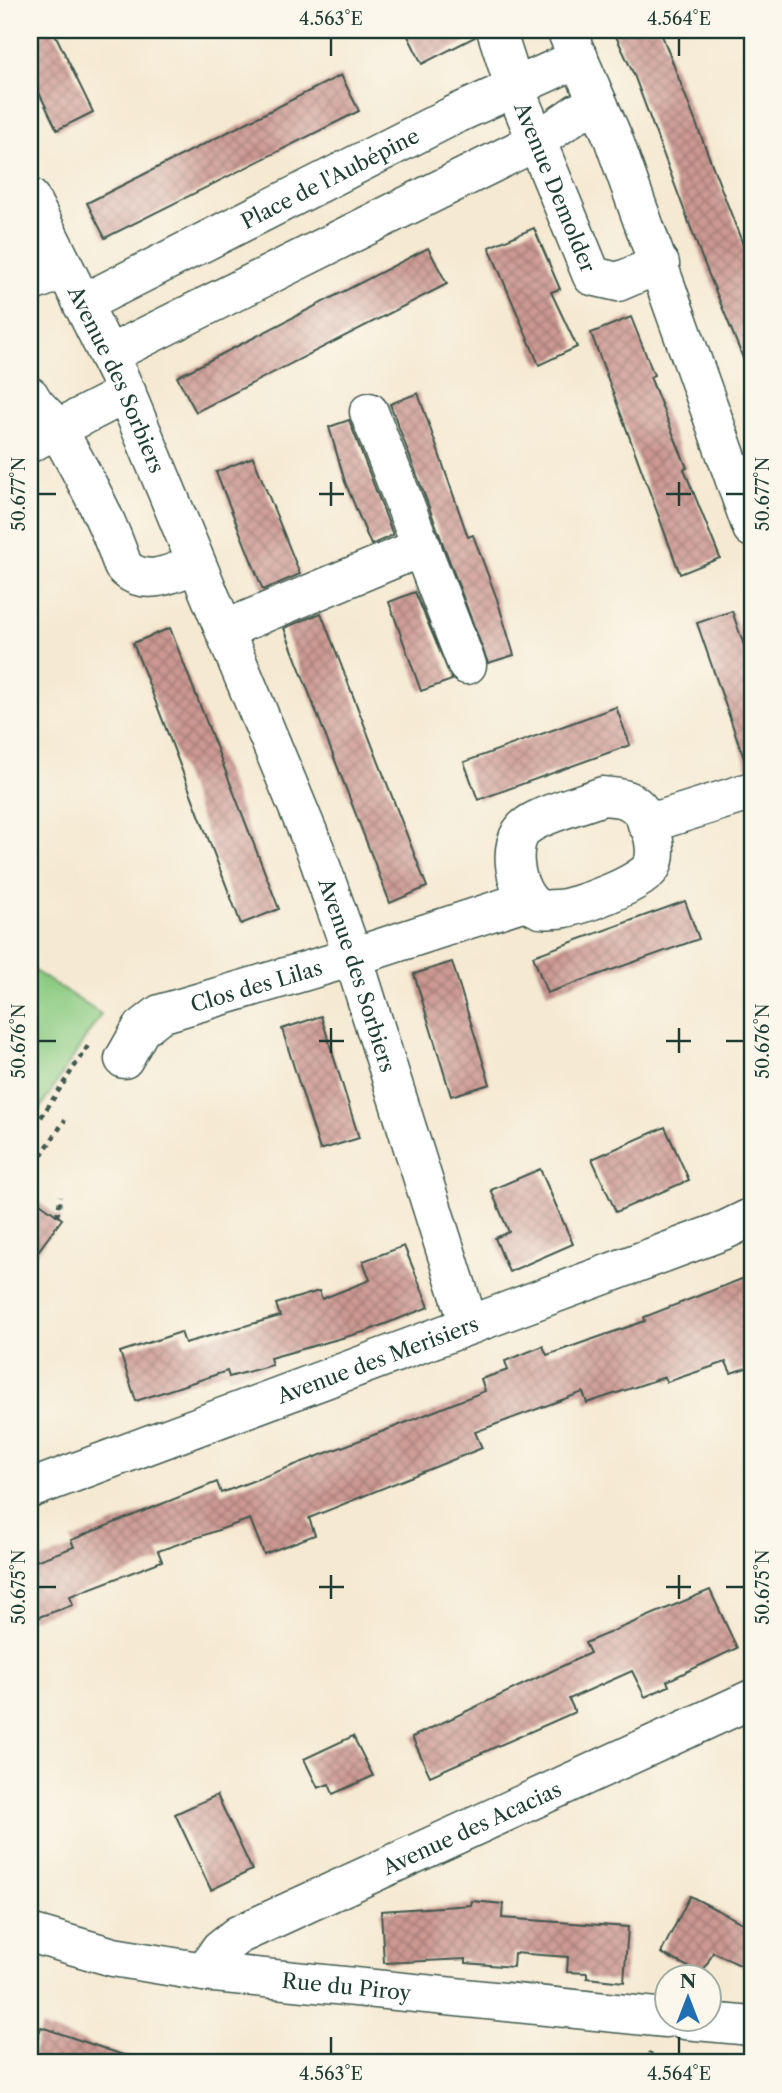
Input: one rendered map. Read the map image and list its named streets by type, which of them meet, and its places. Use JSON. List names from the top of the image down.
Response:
{
  "streets": {
    "street": [
      "Place de l'Aubépine",
      "Avenue Demolder",
      "Avenue des Sorbiers",
      "Clos des Lilas",
      "Avenue des Merisiers",
      "Avenue des Acacias",
      "Rue du Piroy"
    ]
  },
  "crossings": [
    ["Place de l'Aubépine", "Avenue Demolder"],
    ["Place de l'Aubépine", "Avenue des Sorbiers"],
    ["Avenue des Sorbiers", "Clos des Lilas"],
    ["Avenue des Sorbiers", "Avenue des Merisiers"],
    ["Avenue des Acacias", "Rue du Piroy"]
  ],
  "north": "top",
  "coordinates": [
    "4.563°E",
    "4.564°E",
    "50.677°N",
    "50.676°N",
    "50.675°N"
  ]
}
